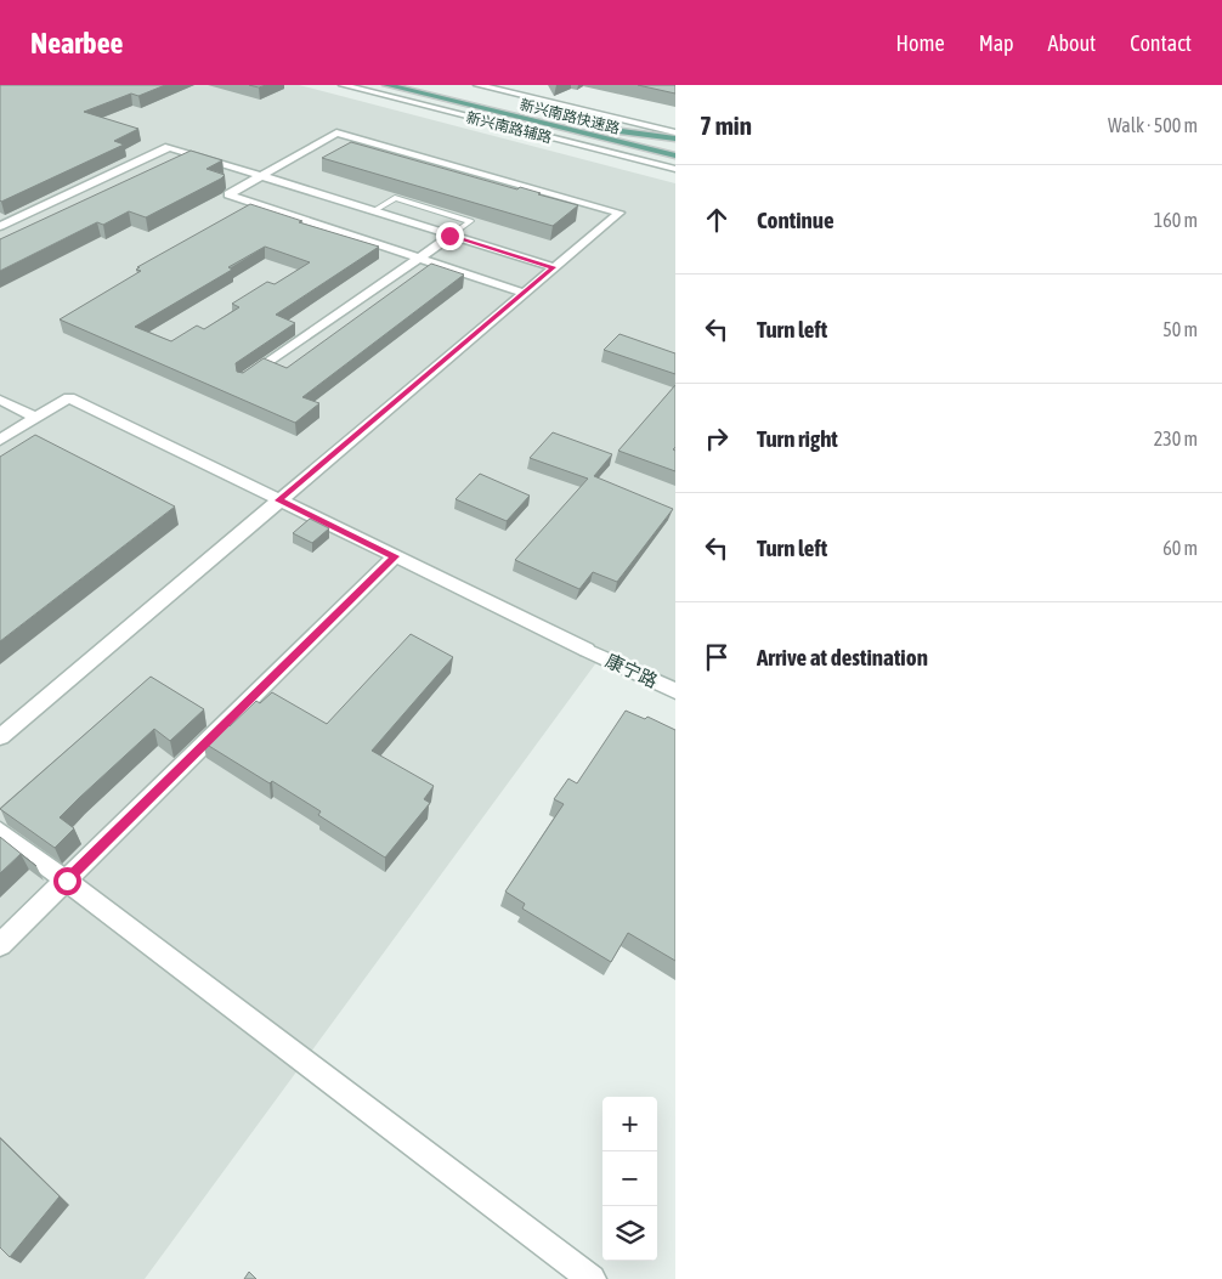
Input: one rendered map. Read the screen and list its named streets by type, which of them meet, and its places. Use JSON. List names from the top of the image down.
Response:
{
  "streets": {
    "main road": ["新兴南路快速路"],
    "street": ["新兴南路辅路", "康宁路"]
  },
  "page": {
    "header": "Nearbee",
    "nav": [
      "Home",
      "Map",
      "About",
      "Contact"
    ],
    "heading": ["7 min", "Walk · 500 m"],
    "list": [
      ["Continue", "160 m"],
      ["Turn left", "50 m"],
      ["Turn right", "230 m"],
      ["Turn left", "60 m"],
      "Arrive at destination"
    ],
    "map_buttons": ["+", "−"]
  }
}
